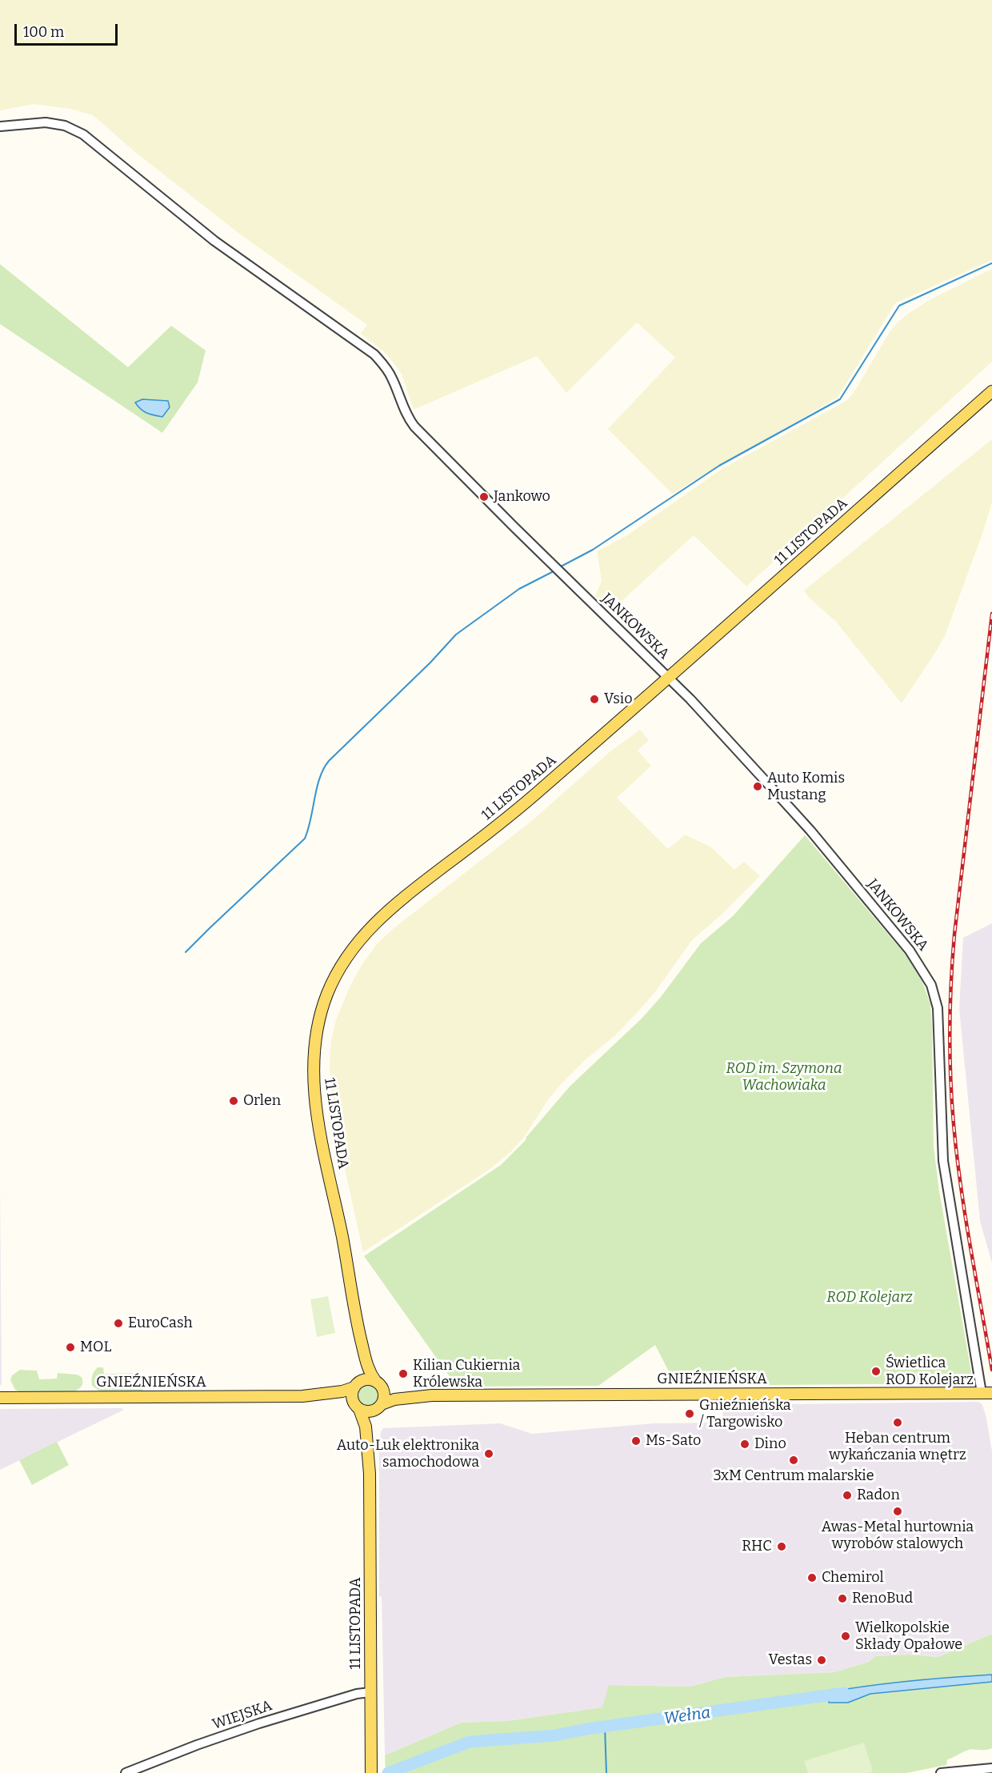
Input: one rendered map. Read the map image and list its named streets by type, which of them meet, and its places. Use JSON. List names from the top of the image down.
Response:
{
  "streets": {
    "main road": ["11 LISTOPADA", "GNIEŹNIEŃSKA"],
    "street": ["JANKOWSKA", "WIEJSKA"]
  },
  "crossings": [
    ["11 LISTOPADA", "JANKOWSKA"],
    ["11 LISTOPADA", "GNIEŹNIEŃSKA"],
    ["11 LISTOPADA", "WIEJSKA"],
    ["JANKOWSKA", "GNIEŹNIEŃSKA"]
  ],
  "water": ["Wełna"],
  "parks": ["ROD im. Szymona Wachowiaka", "ROD Kolejarz"],
  "places": [
    "Jankowo",
    "Vsio",
    "Auto Komis Mustang",
    "Orlen",
    "EuroCash",
    "MOL",
    "Świetlica ROD Kolejarz",
    "Kilian Cukiernia Królewska",
    "Gnieźnieńska / Targowisko",
    "Heban centrum wykańczania wnętrz",
    "Ms-Sato",
    "Dino",
    "Auto-Luk elektronika samochodowa",
    "3xM Centrum malarskie",
    "Radon",
    "Awas-Metal hurtownia wyrobów stalowych",
    "RHC",
    "Chemirol",
    "RenoBud",
    "Wielkopolskie Składy Opałowe",
    "Vestas"
  ],
  "scale_bar": "100 m"
}
